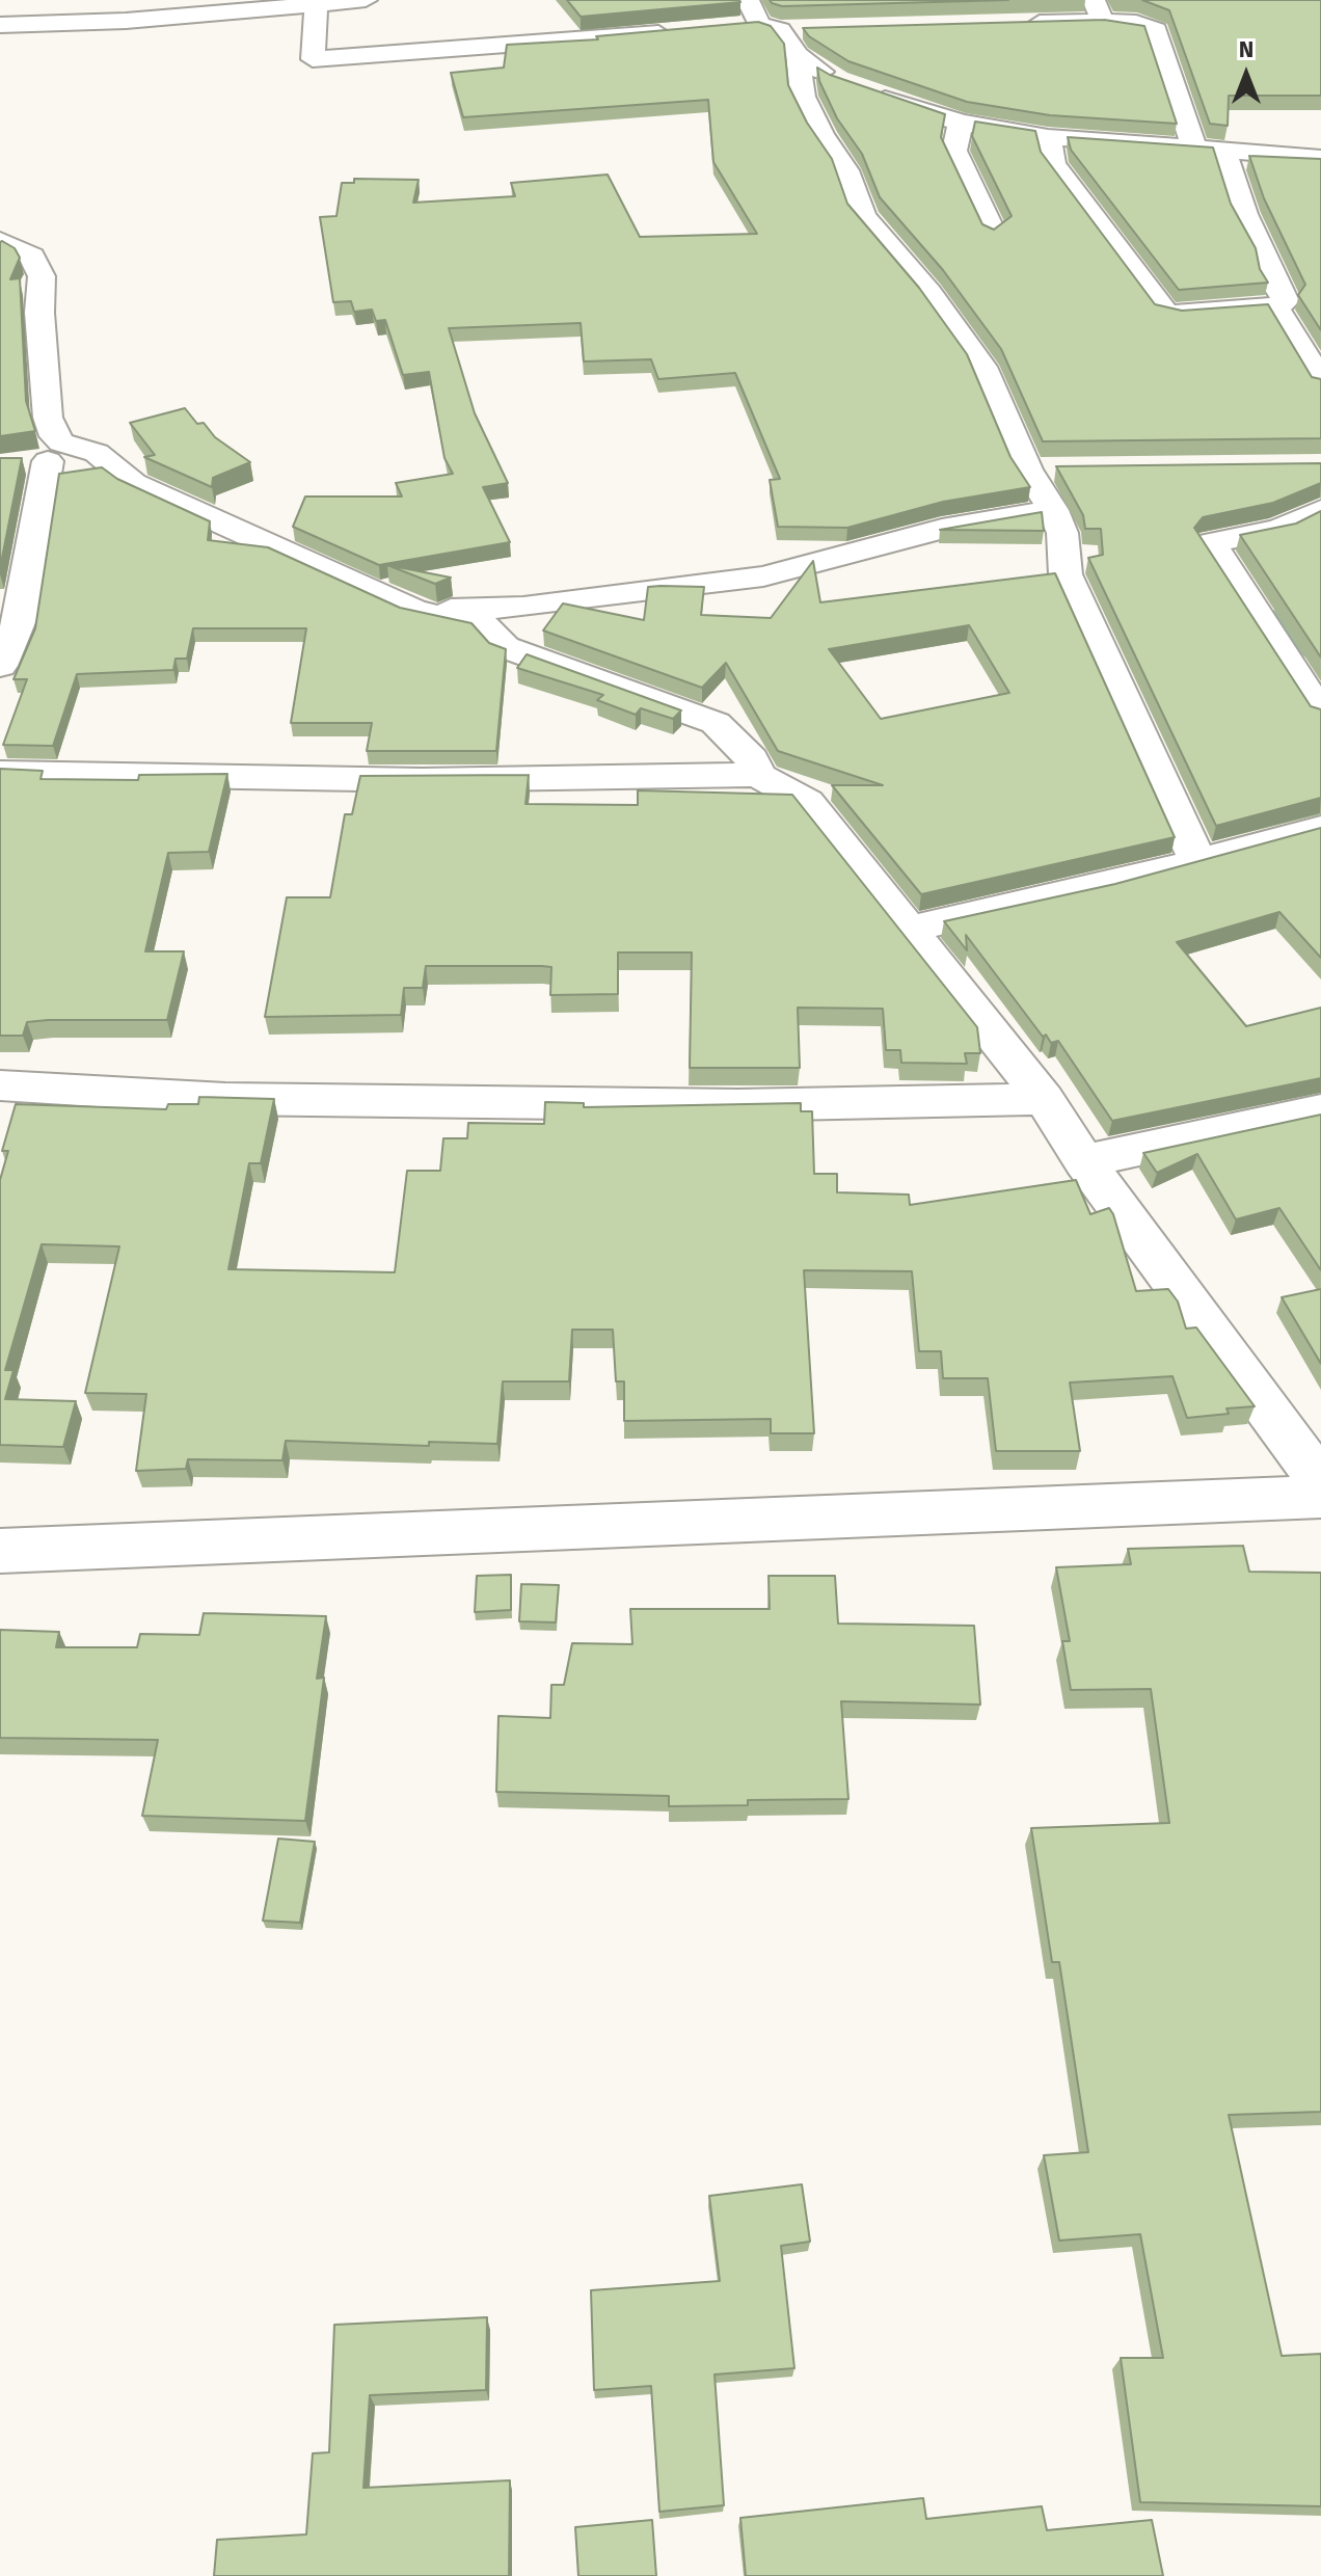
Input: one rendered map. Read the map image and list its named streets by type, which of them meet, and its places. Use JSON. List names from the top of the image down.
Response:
{
  "north": "top"
}
